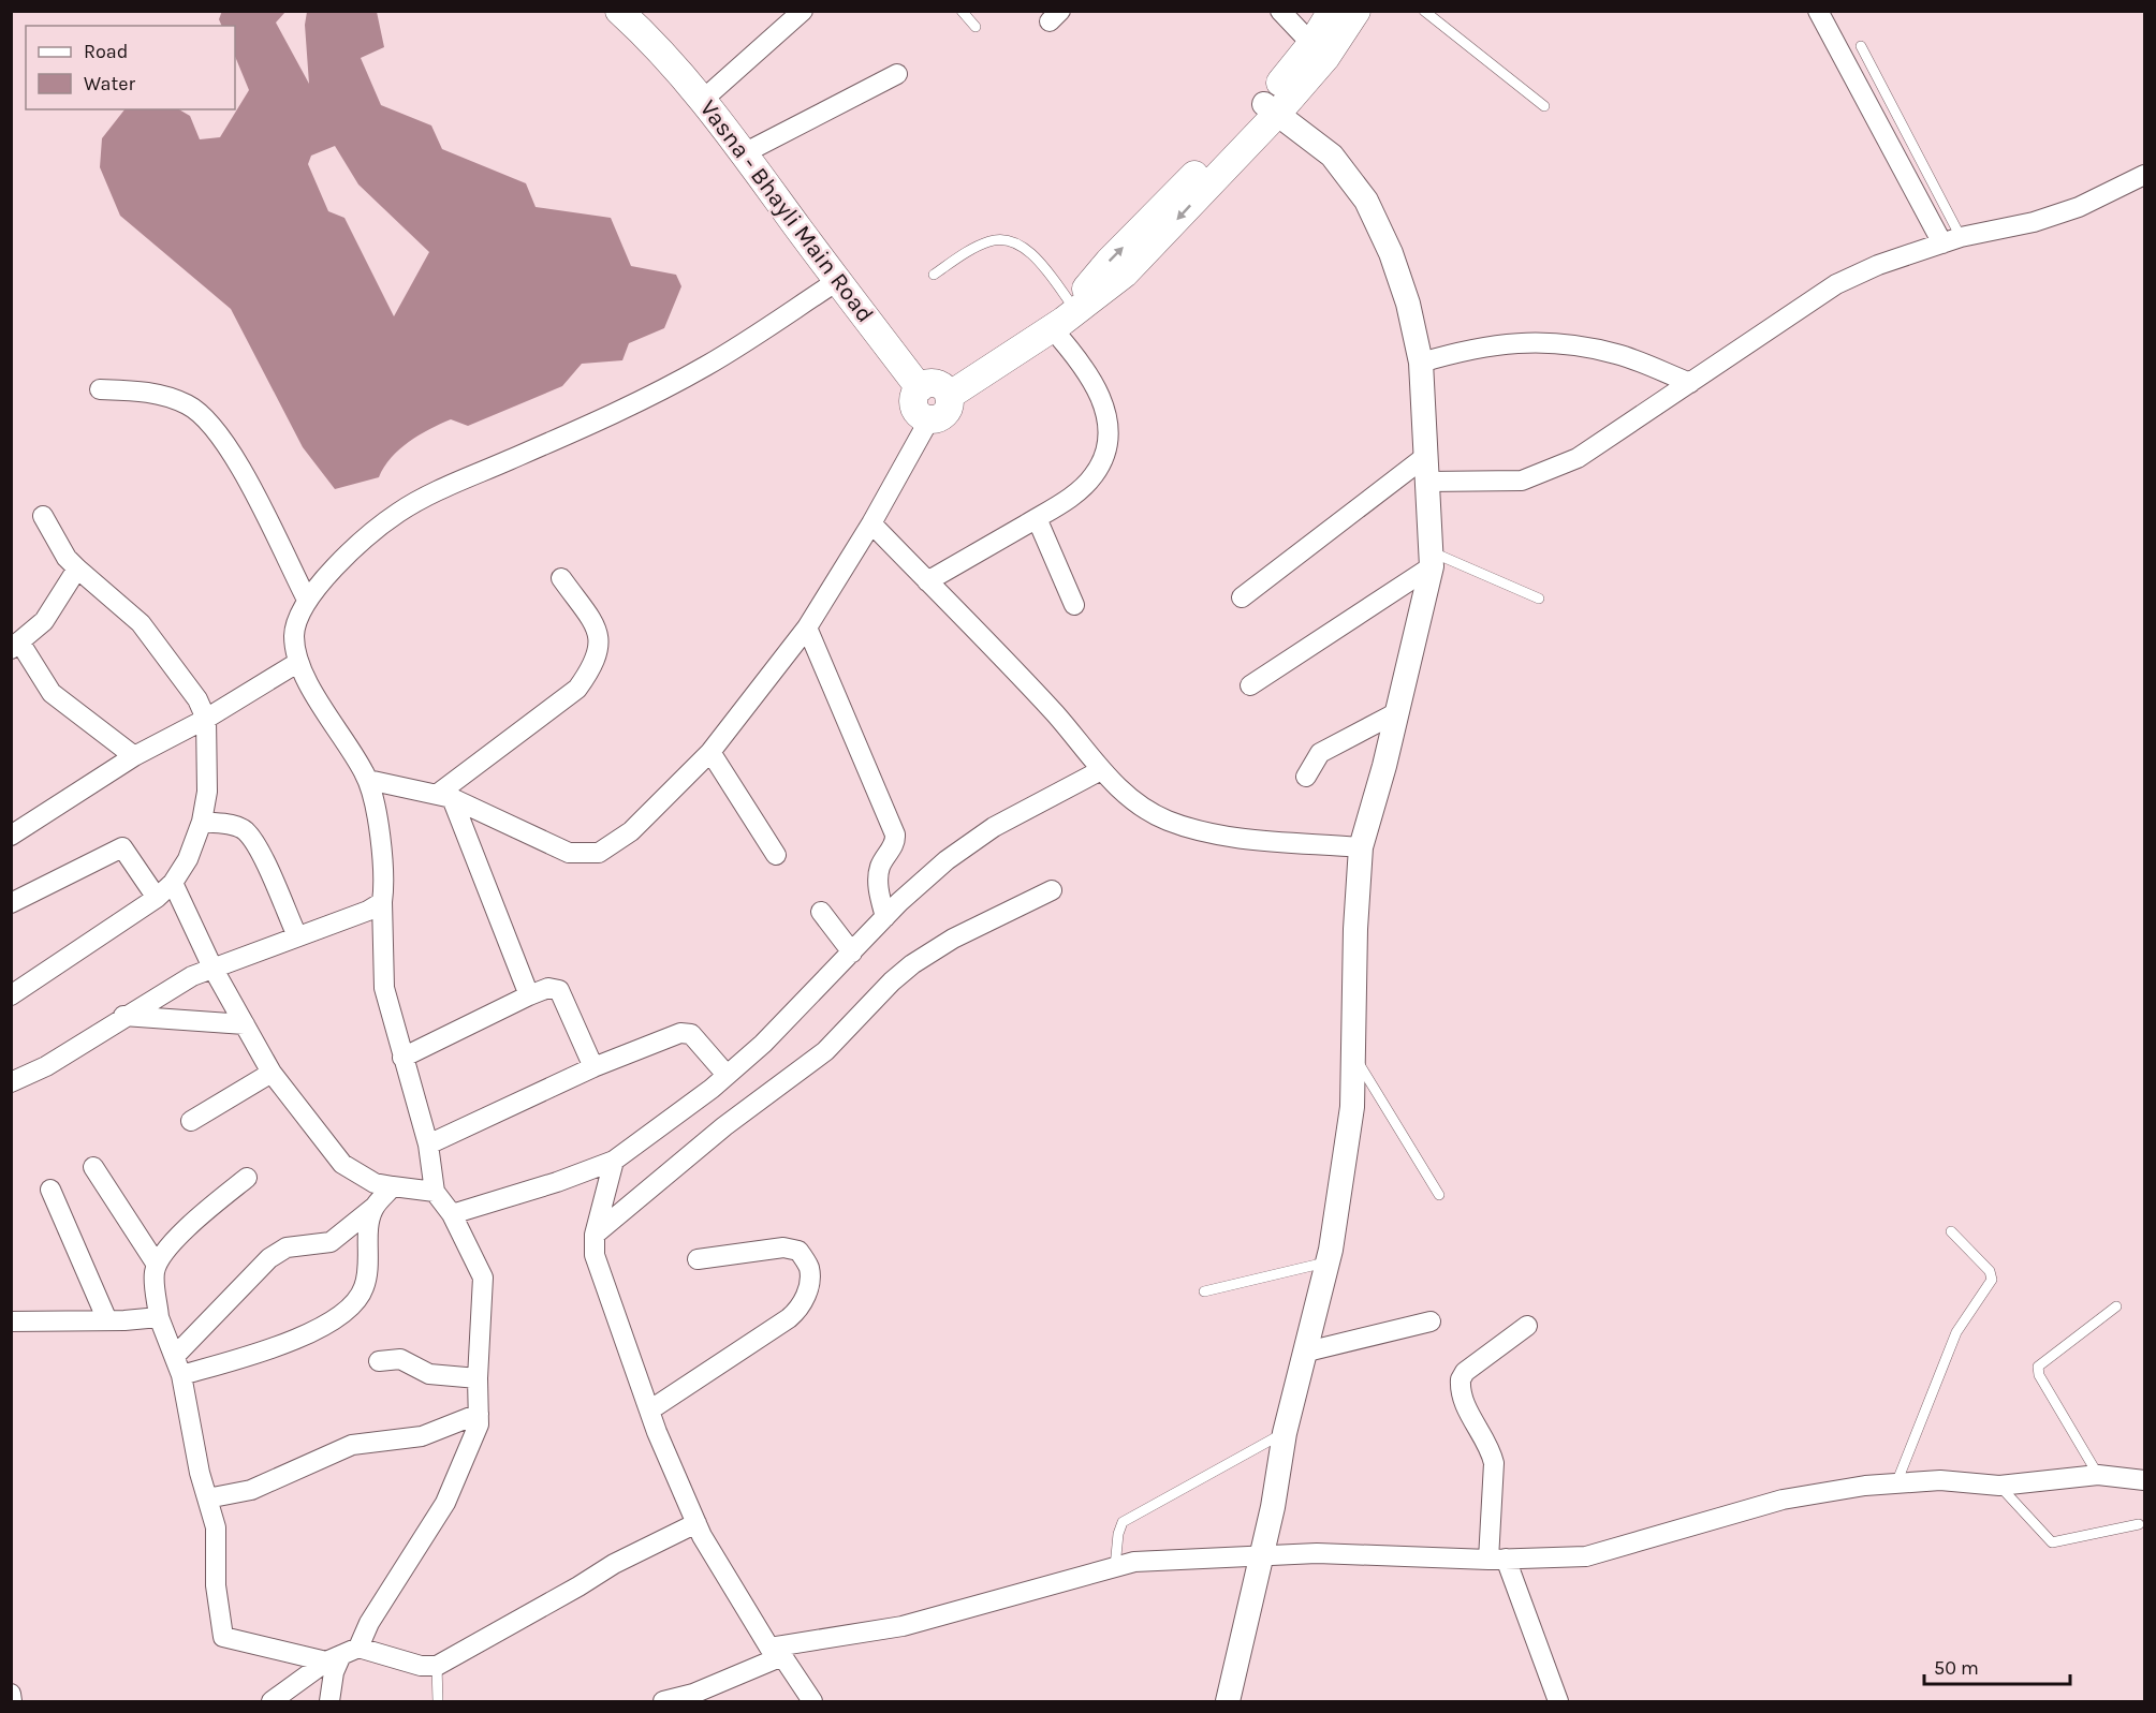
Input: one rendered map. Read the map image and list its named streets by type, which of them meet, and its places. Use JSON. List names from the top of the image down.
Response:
{
  "streets": {
    "main road": ["Vasna - Bhayli Main Road"]
  },
  "legend": ["Road", "Water"],
  "scale_bar": "50 m"
}
